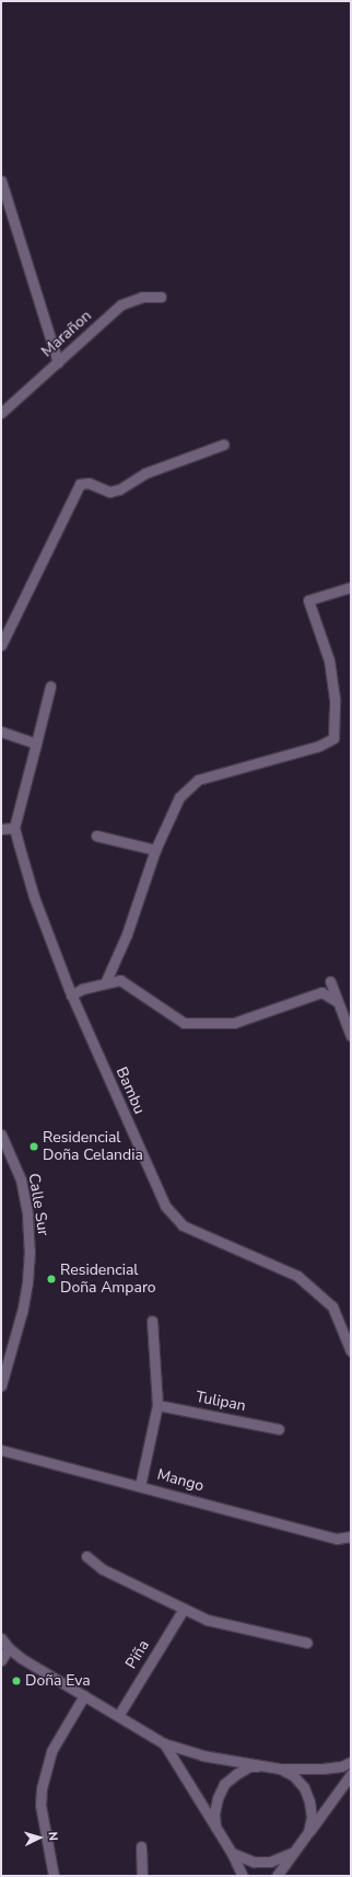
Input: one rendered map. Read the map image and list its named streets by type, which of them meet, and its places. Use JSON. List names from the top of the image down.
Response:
{
  "streets": {
    "street": [
      "Marañon",
      "Bambu",
      "Calle Sur",
      "Tulipan",
      "Mango",
      "Piña"
    ]
  },
  "places": ["Residencial Doña Celandia", "Residencial Doña Amparo", "Doña Eva"],
  "north": "right"
}
